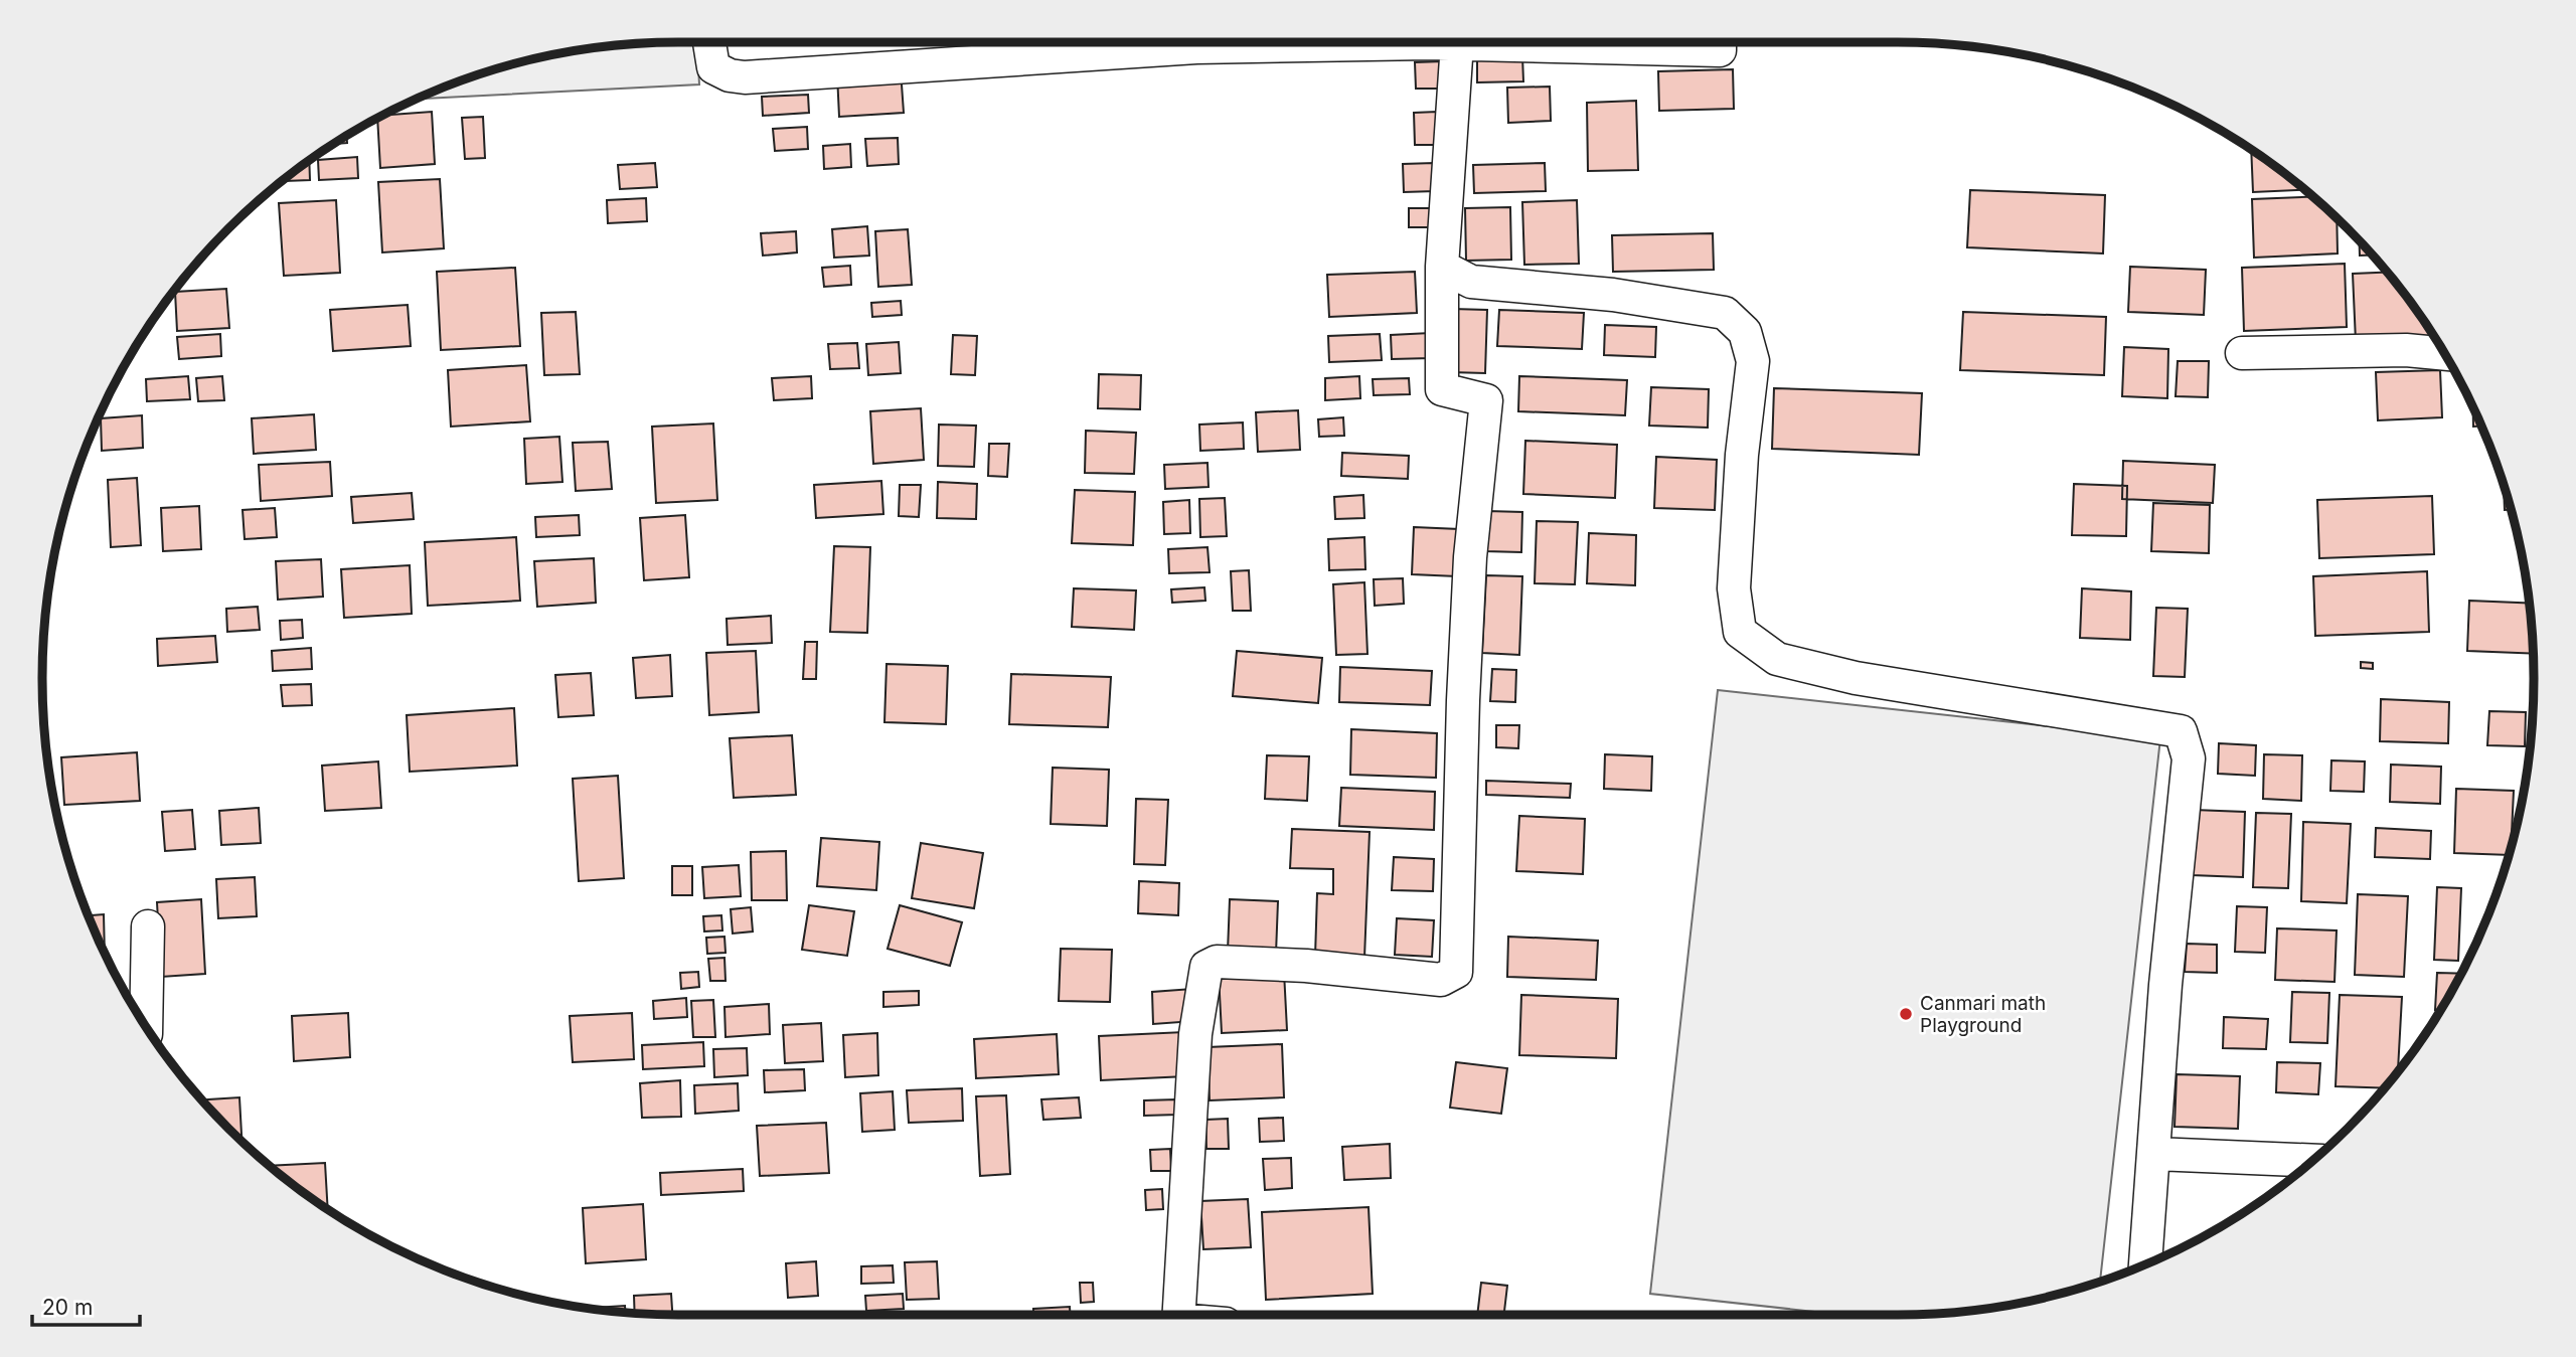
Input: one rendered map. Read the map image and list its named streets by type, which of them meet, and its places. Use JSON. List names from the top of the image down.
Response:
{
  "places": ["Canmari math Playground"],
  "scale_bar": "20 m"
}
